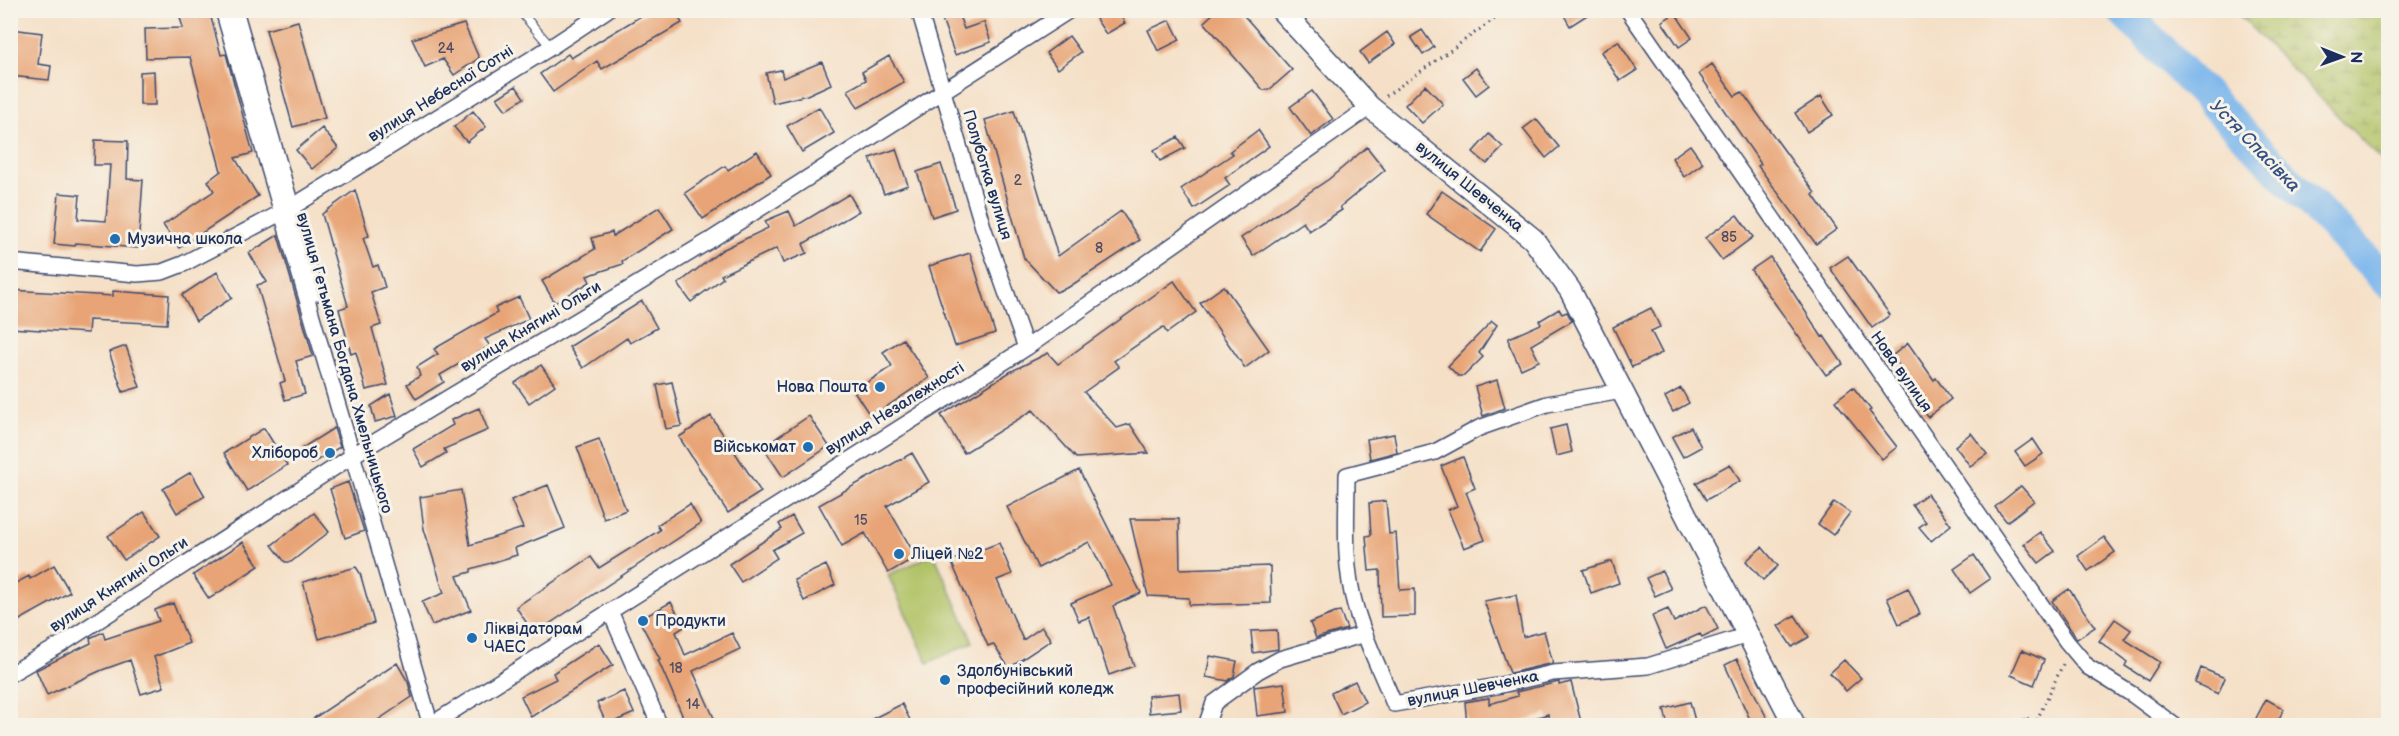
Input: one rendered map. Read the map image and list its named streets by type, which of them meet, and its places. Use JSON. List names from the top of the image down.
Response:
{
  "streets": {
    "main road": ["вулиця Шевченка"],
    "street": [
      "вулиця Небесної Сотні",
      "Полуботка вулиця",
      "вулиця Княгині Ольги",
      "вулиця Гетьмана Богдана Хмельницького",
      "Нова вулиця",
      "вулиця Незалежності"
    ]
  },
  "crossings": [
    ["вулиця Небесної Сотні", "вулиця Гетьмана Богдана Хмельницького"],
    ["Полуботка вулиця", "вулиця Княгині Ольги"],
    ["Полуботка вулиця", "вулиця Незалежності"],
    ["вулиця Шевченка", "вулиця Незалежності"],
    ["вулиця Княгині Ольги", "вулиця Гетьмана Богдана Хмельницького"],
    ["вулиця Гетьмана Богдана Хмельницького", "вулиця Незалежності"]
  ],
  "water": ["Устя Спасівка"],
  "places": [
    "Музична школа",
    "Нова Пошта",
    "Вiйськомат",
    "Хлібороб",
    "Ліцей №2",
    "Продукти",
    "Ліквідаторам ЧАЕС",
    "Здолбунівський професійний коледж"
  ],
  "house_numbers": [
    "24",
    "2",
    "85",
    "8",
    "15",
    "18",
    "14"
  ],
  "north": "right"
}
